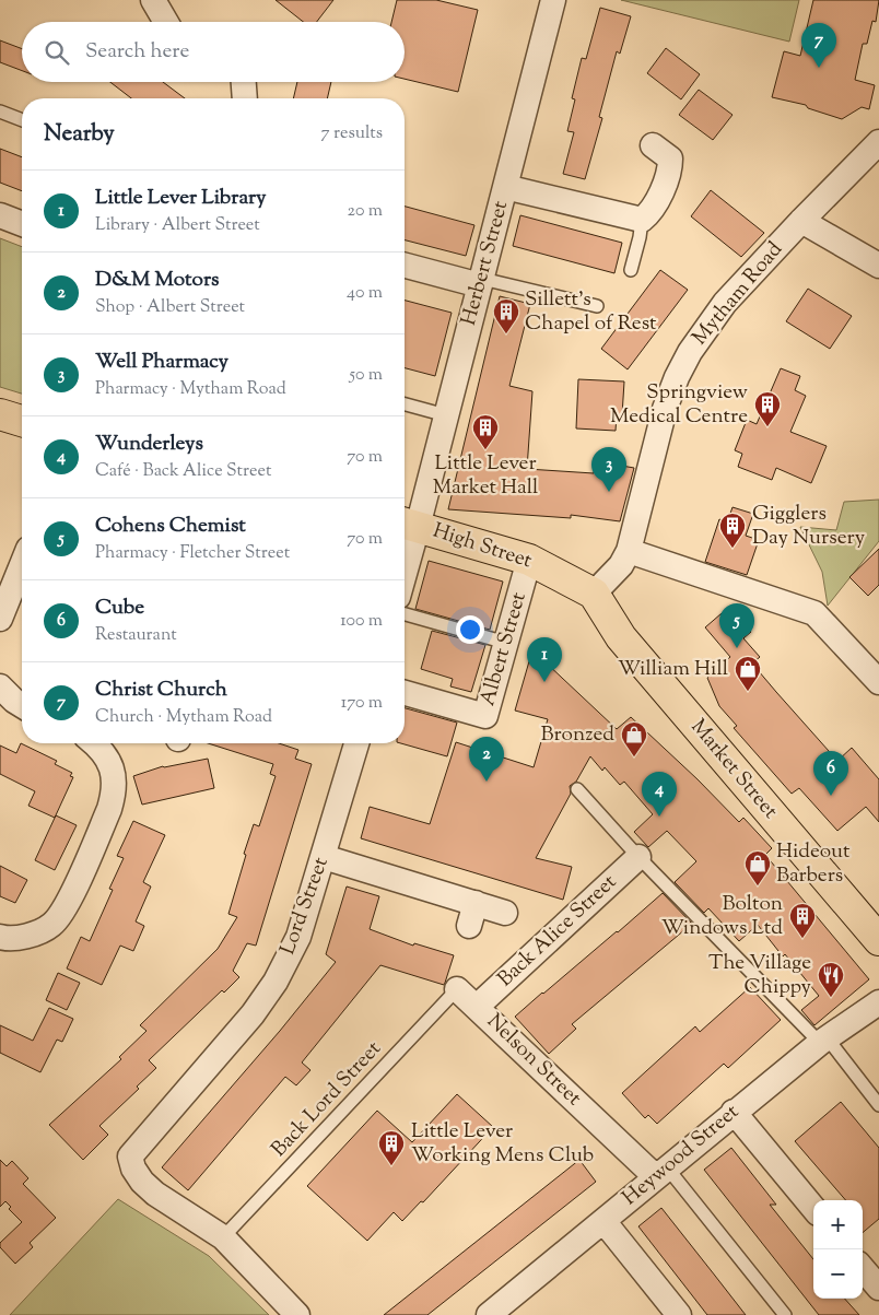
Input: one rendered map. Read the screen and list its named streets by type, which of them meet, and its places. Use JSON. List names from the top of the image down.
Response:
{
  "streets": {
    "main road": ["High Street", "Market Street"],
    "street": [
      "Herbert Street",
      "Mytham Road",
      "Albert Street",
      "Lord Street",
      "Back Alice Street",
      "Nelson Street",
      "Heywood Street"
    ],
    "lane": ["Back Lord Street"]
  },
  "crossings": [
    ["Herbert Street", "High Street"],
    ["Mytham Road", "High Street"],
    ["Mytham Road", "Market Street"],
    ["High Street", "Albert Street"],
    ["High Street", "Market Street"],
    ["Lord Street", "Back Lord Street"],
    ["Back Alice Street", "Nelson Street"],
    ["Nelson Street", "Back Lord Street"],
    ["Nelson Street", "Heywood Street"]
  ],
  "places": {
    "building": [
      "Sillett's Chapel of Rest",
      "Springview Medical Centre",
      "Little Lever Market Hall",
      "Gigglers Day Nursery",
      "Bolton Windows Ltd",
      "Little Lever Working Mens Club"
    ],
    "shop": ["William Hill", "Bronzed", "Hideout Barbers"],
    "restaurant": ["The Village Chippy"]
  },
  "page": {
    "search": "Search here",
    "pins": [
      "7",
      "3",
      "5",
      "1",
      "2",
      "6",
      "4"
    ],
    "heading": ["Nearby", "7 results"],
    "list": [
      {
        "mark": "1",
        "name": "Little Lever Library",
        "note": "Library · Albert Street",
        "value": "20 m"
      },
      {
        "mark": "2",
        "name": "D&M Motors",
        "note": "Shop · Albert Street",
        "value": "40 m"
      },
      {
        "mark": "3",
        "name": "Well Pharmacy",
        "note": "Pharmacy · Mytham Road",
        "value": "50 m"
      },
      {
        "mark": "4",
        "name": "Wunderleys",
        "note": "Café · Back Alice Street",
        "value": "70 m"
      },
      {
        "mark": "5",
        "name": "Cohens Chemist",
        "note": "Pharmacy · Fletcher Street",
        "value": "70 m"
      },
      {
        "mark": "6",
        "name": "Cube",
        "note": "Restaurant",
        "value": "100 m"
      },
      {
        "mark": "7",
        "name": "Christ Church",
        "note": "Church · Mytham Road",
        "value": "170 m"
      }
    ],
    "map_buttons": ["+", "−"]
  }
}
